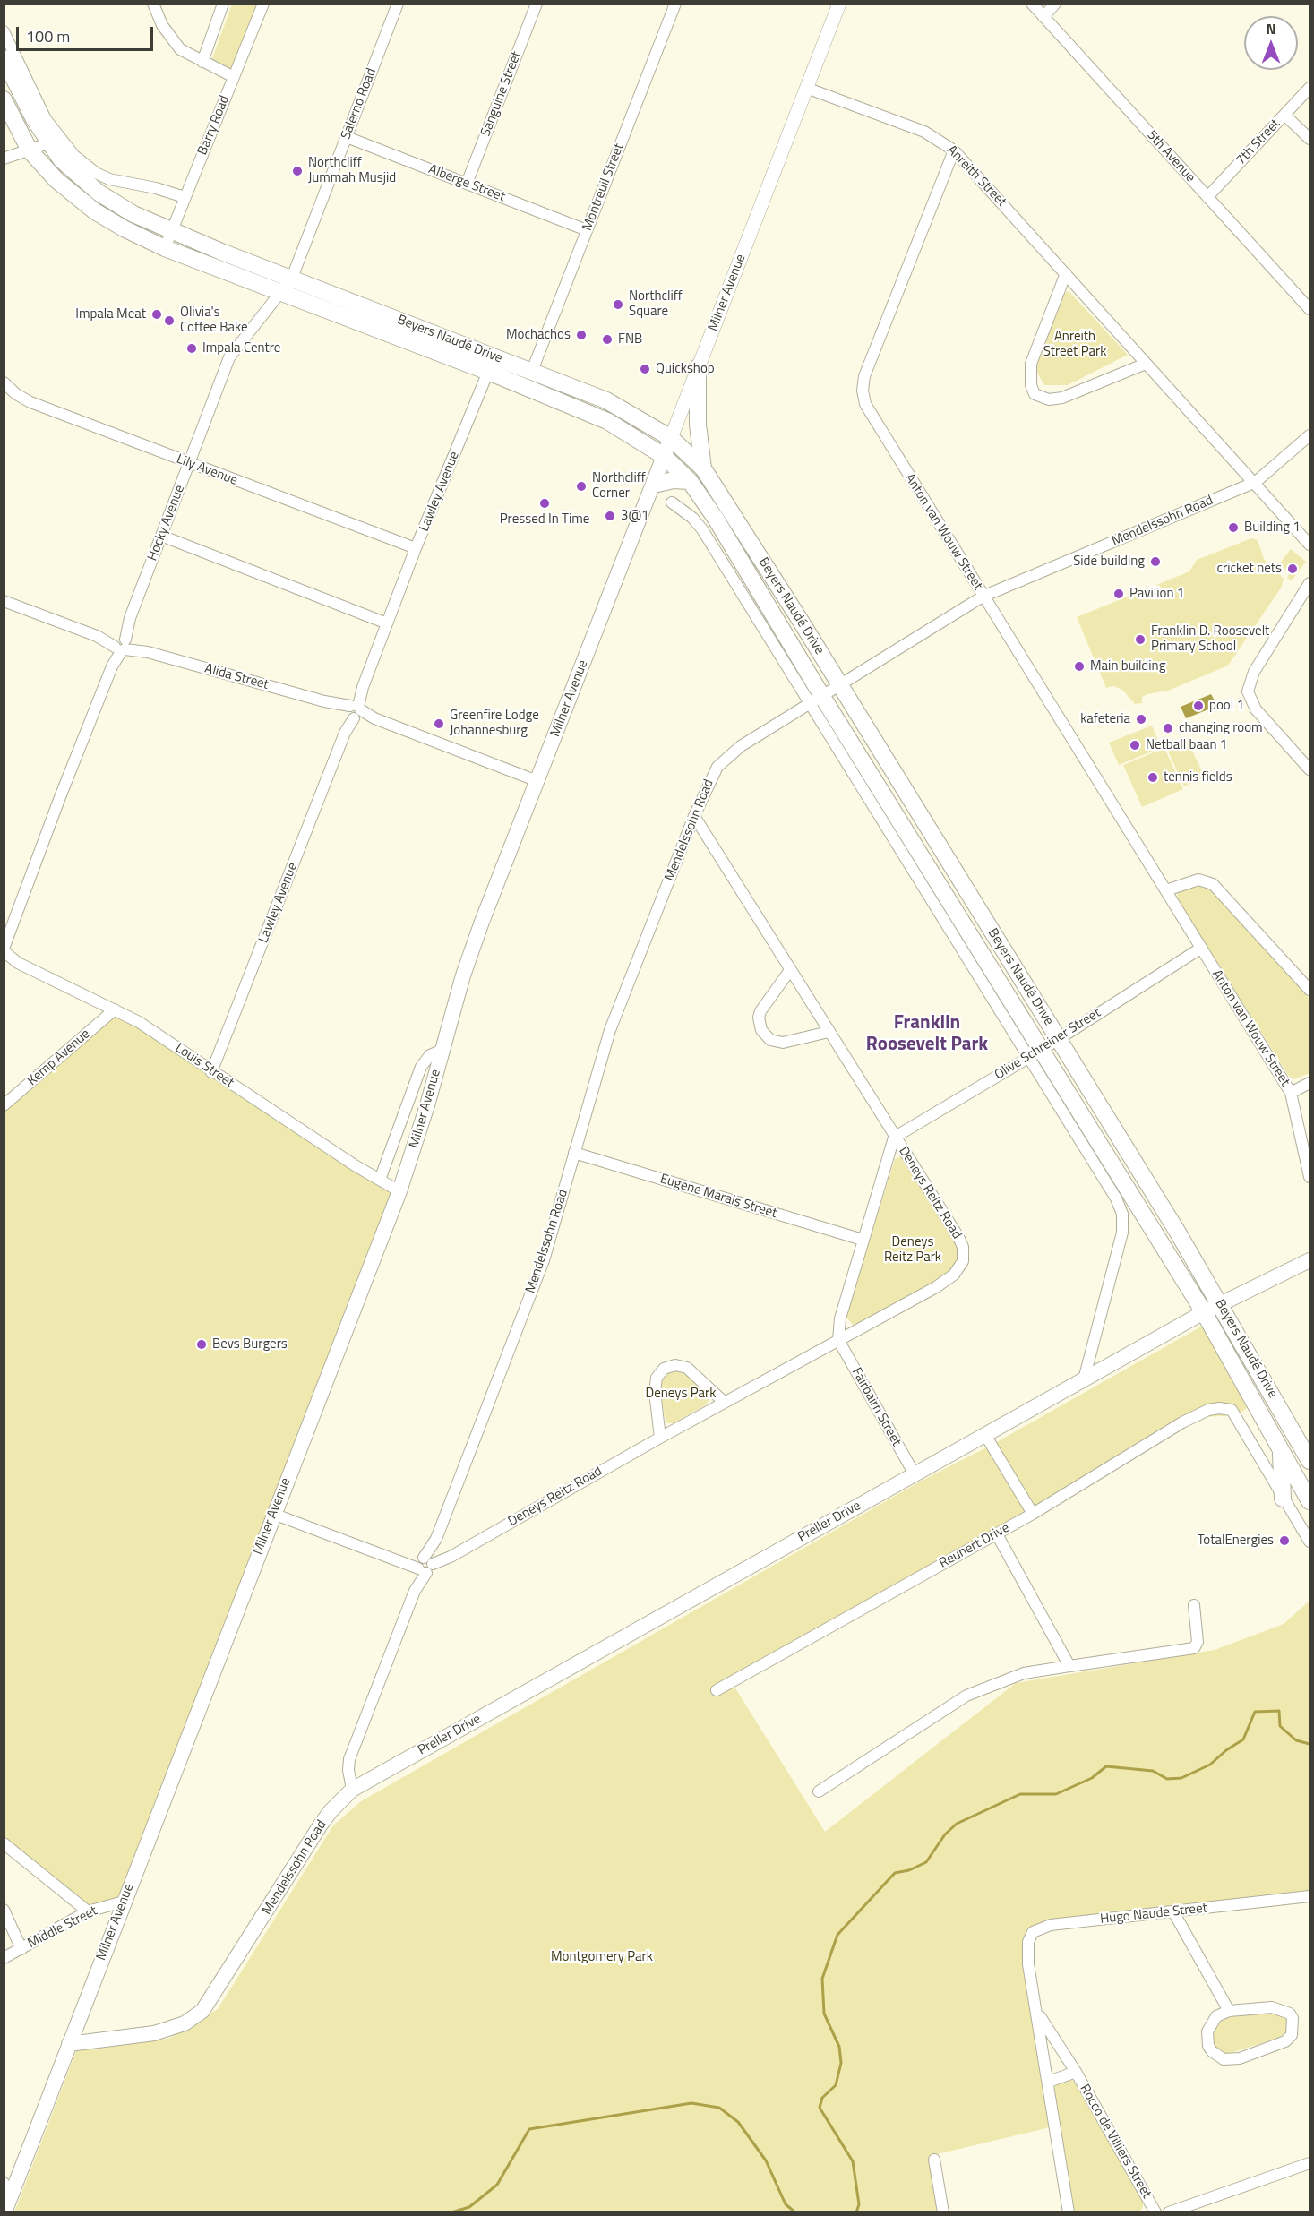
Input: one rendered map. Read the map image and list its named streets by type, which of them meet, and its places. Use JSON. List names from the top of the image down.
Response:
{
  "streets": {
    "main road": [
      "Milner Avenue",
      "Beyers Naudé Drive",
      "Mendelssohn Road",
      "Preller Drive"
    ],
    "street": [
      "Sanguine Street",
      "Salerno Road",
      "Barry Road",
      "7th Street",
      "5th Avenue",
      "Anreith Street",
      "Alberge Street",
      "Montreuil Street",
      "Lily Avenue",
      "Lawley Avenue",
      "Hocky Avenue",
      "Anton van Wouw Street",
      "Alida Street",
      "Olive Schreiner Street",
      "Kemp Avenue",
      "Louis Street",
      "Deneys Reitz Road",
      "Eugene Marais Street",
      "Fairbairn Street",
      "Reunert Drive",
      "Hugo Naude Street",
      "Middle Street",
      "Rocco de Villiers Street"
    ]
  },
  "crossings": [
    ["Sanguine Street", "Alberge Street"],
    ["Salerno Road", "Alberge Street"],
    ["Salerno Road", "Beyers Naudé Drive"],
    ["Salerno Road", "Hocky Avenue"],
    ["Barry Road", "Beyers Naudé Drive"],
    ["7th Street", "5th Avenue"],
    ["Anreith Street", "Milner Avenue"],
    ["Anreith Street", "Mendelssohn Road"],
    ["Anreith Street", "Anton van Wouw Street"],
    ["Alberge Street", "Montreuil Street"],
    ["Montreuil Street", "Beyers Naudé Drive"],
    ["Milner Avenue", "Beyers Naudé Drive"],
    ["Milner Avenue", "Mendelssohn Road"],
    ["Milner Avenue", "Alida Street"],
    ["Milner Avenue", "Louis Street"],
    ["Milner Avenue", "Middle Street"],
    ["Beyers Naudé Drive", "Lawley Avenue"],
    ["Beyers Naudé Drive", "Mendelssohn Road"],
    ["Beyers Naudé Drive", "Hocky Avenue"],
    ["Beyers Naudé Drive", "Olive Schreiner Street"],
    ["Beyers Naudé Drive", "Preller Drive"],
    ["Lily Avenue", "Lawley Avenue"],
    ["Lily Avenue", "Hocky Avenue"],
    ["Lawley Avenue", "Alida Street"],
    ["Lawley Avenue", "Louis Street"],
    ["Mendelssohn Road", "Anton van Wouw Street"],
    ["Mendelssohn Road", "Deneys Reitz Road"],
    ["Mendelssohn Road", "Eugene Marais Street"],
    ["Mendelssohn Road", "Preller Drive"],
    ["Hocky Avenue", "Alida Street"],
    ["Hocky Avenue", "Louis Street"],
    ["Anton van Wouw Street", "Olive Schreiner Street"],
    ["Olive Schreiner Street", "Deneys Reitz Road"],
    ["Kemp Avenue", "Louis Street"],
    ["Deneys Reitz Road", "Eugene Marais Street"],
    ["Deneys Reitz Road", "Fairbairn Street"],
    ["Fairbairn Street", "Preller Drive"],
    ["Hugo Naude Street", "Rocco de Villiers Street"]
  ],
  "districts": ["Franklin Roosevelt Park"],
  "parks": [
    "Anreith Street Park",
    "Deneys Reitz Park",
    "Deneys Park",
    "Montgomery Park"
  ],
  "places": [
    "Northcliff Jummah Musjid",
    "Northcliff Square",
    "Impala Meat",
    "Olivia's Coffee Bake",
    "Mochachos",
    "FNB",
    "Impala Centre",
    "Quickshop",
    "Northcliff Corner",
    "Pressed In Time",
    "3@1",
    "Building 1",
    "Side building",
    "cricket nets",
    "Pavilion 1",
    "Franklin D. Roosevelt Primary School",
    "Main building",
    "pool 1",
    "kafeteria",
    "Greenfire Lodge Johannesburg",
    "changing room",
    "Netball baan 1",
    "tennis fields",
    "Bevs Burgers",
    "TotalEnergies"
  ],
  "scale_bar": "100 m",
  "north": "top"
}
